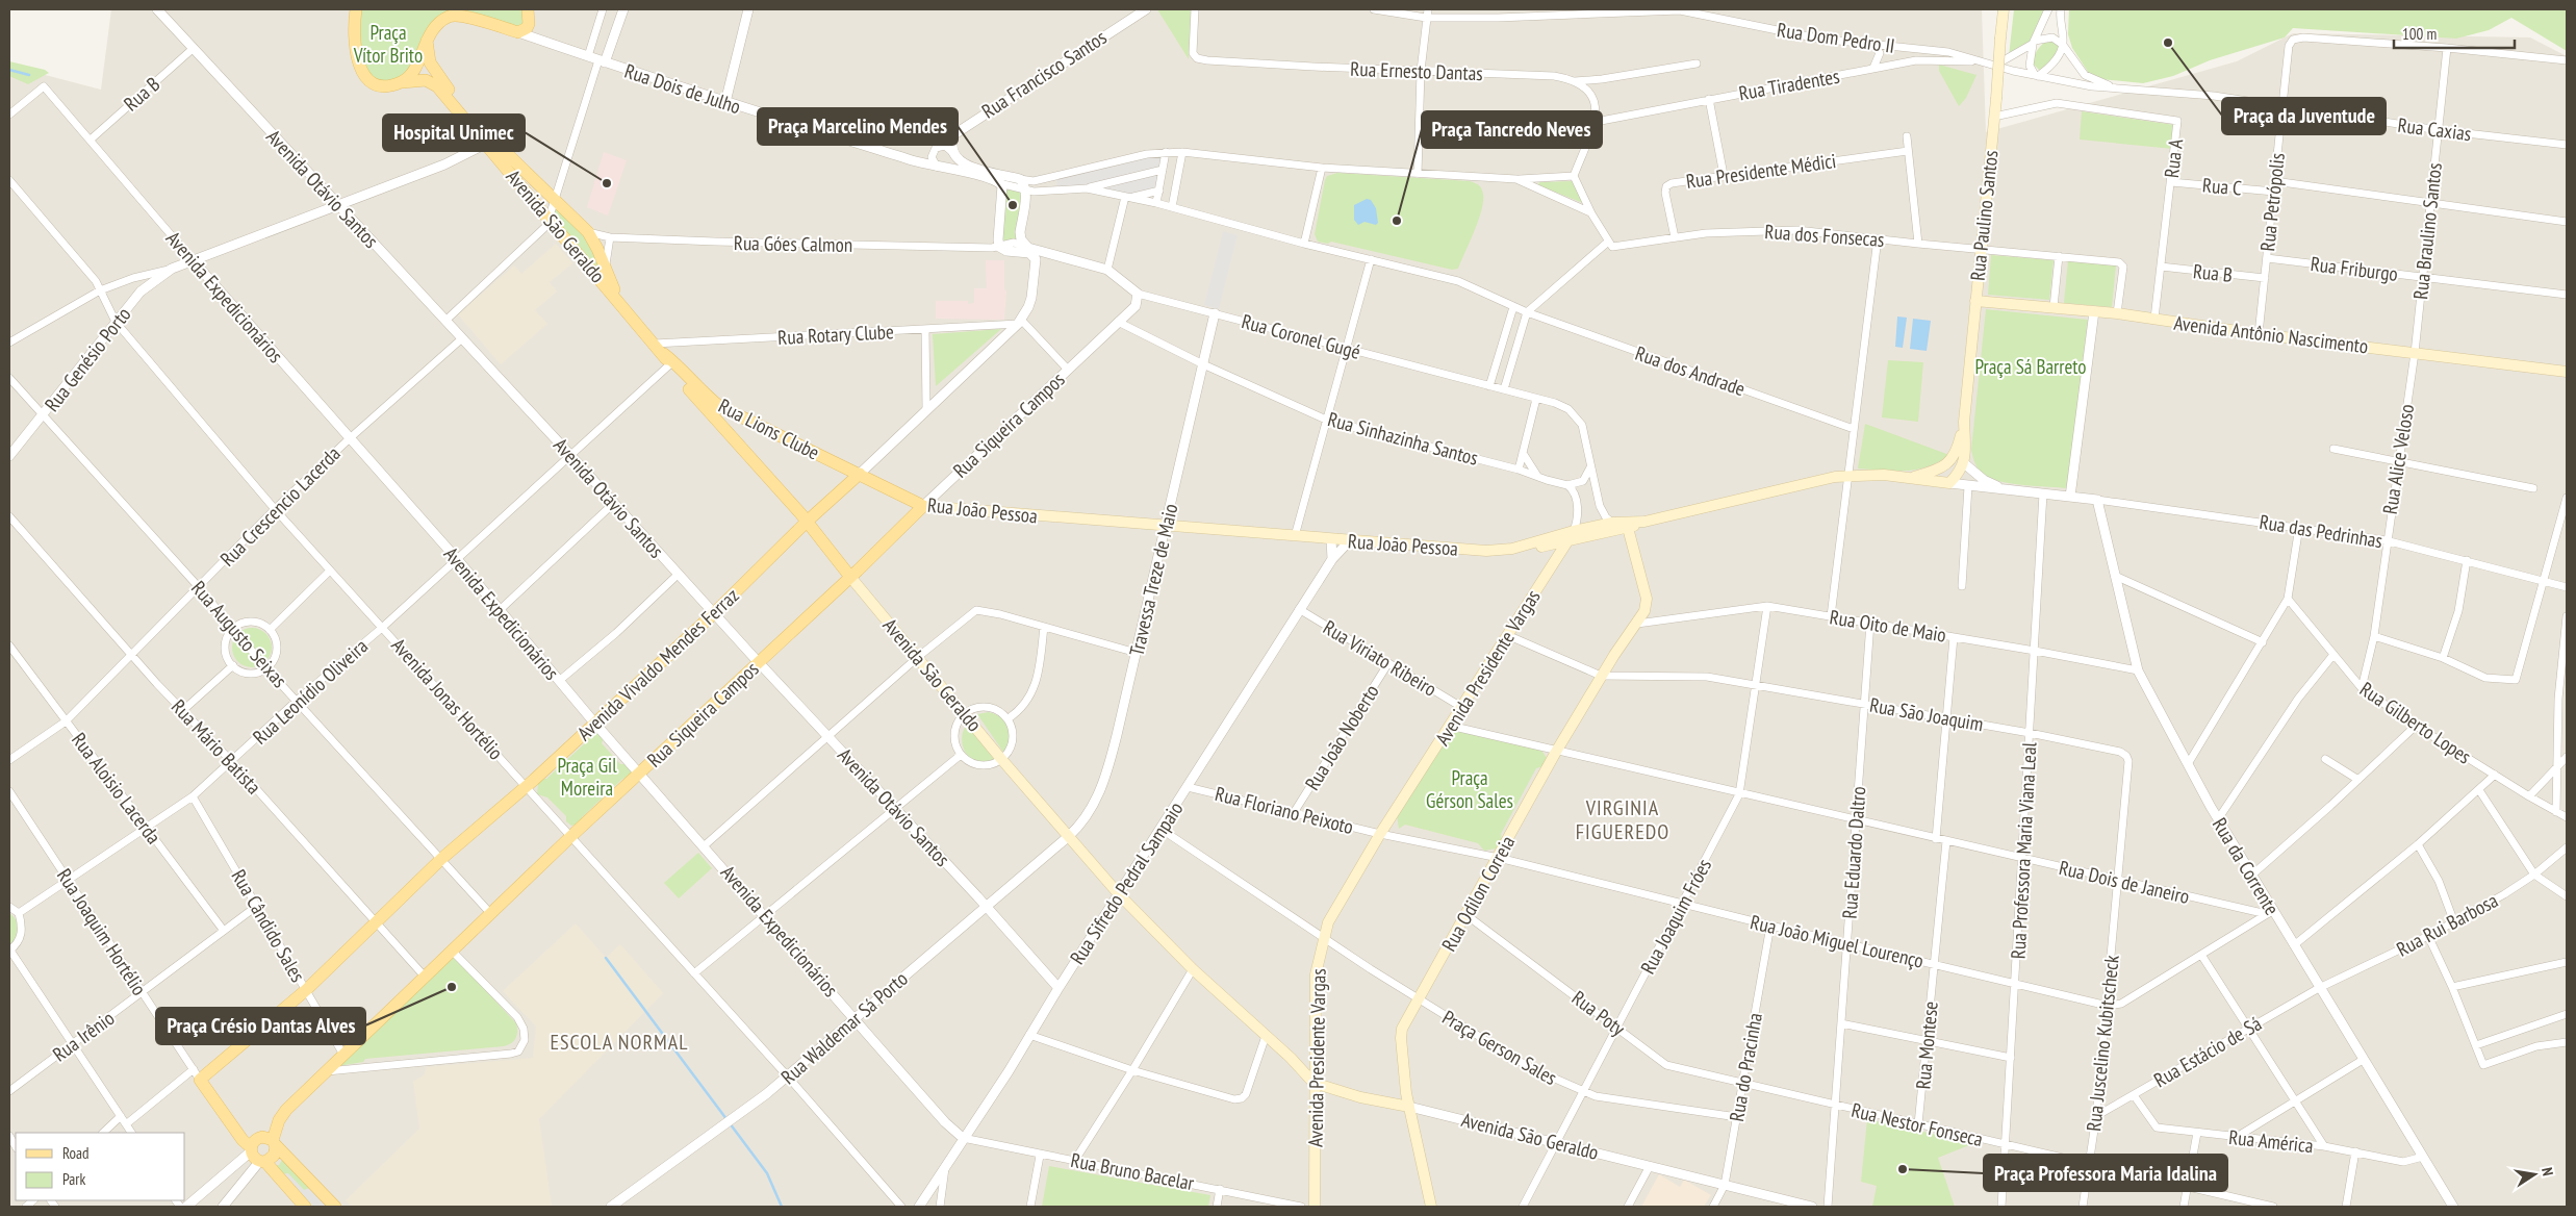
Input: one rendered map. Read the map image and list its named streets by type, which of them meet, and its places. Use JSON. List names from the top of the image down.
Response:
{
  "streets": {
    "main road": [
      "Rua Paulino Santos",
      "Avenida São Geraldo",
      "Avenida Antônio Nascimento",
      "Rua Siqueira Campos",
      "Rua Lions Clube",
      "Rua João Pessoa",
      "Avenida Vivaldo Mendes Ferraz",
      "Avenida Presidente Vargas",
      "Rua Odilon Correia",
      "Rua Joaquim Hortélio"
    ],
    "street": [
      "Rua Dom Pedro II",
      "Rua Ernesto Dantas",
      "Rua Francisco Santos",
      "Rua Tiradentes",
      "Rua Dois de Julho",
      "Rua B",
      "Rua Caxias",
      "Rua A",
      "Rua Presidente Médici",
      "Rua C",
      "Avenida Otávio Santos",
      "Rua Petrópolis",
      "Rua Braulino Santos",
      "Rua dos Fonsecas",
      "Rua Góes Calmon",
      "Rua Friburgo",
      "Avenida Expedicionários",
      "Rua Rotary Clube",
      "Rua Coronel Gugé",
      "Rua Genésio Porto",
      "Rua dos Andrade",
      "Rua Sinhazinha Santos",
      "Rua Alice Veloso",
      "Rua Crescencio Lacerda",
      "Rua das Pedrinhas",
      "Travessa Treze de Maio",
      "Rua Oito de Maio",
      "Rua Augusto Seixas",
      "Rua Viriato Ribeiro",
      "Rua Leonídio Oliveira",
      "Avenida Jonas Hortélio",
      "Rua São Joaquim",
      "Rua Gilberto Lopes",
      "Rua João Noberto",
      "Rua Mário Batista",
      "Rua Aloisio Lacerda",
      "Rua Floriano Peixoto",
      "Rua Professora Maria Viana Leal",
      "Rua Eduardo Daltro",
      "Rua da Corrente",
      "Rua Dois de Janeiro",
      "Rua Sifredo Pedral Sampaio",
      "Rua Joaquim Fróes",
      "Rua Rui Barbosa",
      "Rua Cândido Sales",
      "Rua João Miguel Lourenço",
      "Rua Poty",
      "Rua Waldemar Sá Porto",
      "Rua Irênio",
      "Rua Juscelino Kubitscheck",
      "Rua Montese",
      "Praça Gerson Sales",
      "Rua Estácio de Sá",
      "Rua do Pracinha",
      "Rua Nestor Fonseca",
      "Rua América",
      "Rua Bruno Bacelar"
    ]
  },
  "crossings": [
    ["Rua Dom Pedro II", "Rua Tiradentes"],
    ["Rua Dom Pedro II", "Rua Caxias"],
    ["Rua Francisco Santos", "Rua Dois de Julho"],
    ["Rua B", "Rua A"],
    ["Rua B", "Avenida Otávio Santos"],
    ["Rua B", "Rua Petrópolis"],
    ["Rua B", "Avenida Expedicionários"],
    ["Rua Caxias", "Rua Petrópolis"],
    ["Rua Caxias", "Rua Braulino Santos"],
    ["Rua A", "Rua C"],
    ["Rua A", "Rua Paulino Santos"],
    ["Rua A", "Avenida Antônio Nascimento"],
    ["Rua Presidente Médici", "Rua dos Fonsecas"],
    ["Rua C", "Rua Petrópolis"],
    ["Avenida Otávio Santos", "Rua Genésio Porto"],
    ["Avenida Otávio Santos", "Rua Siqueira Campos"],
    ["Avenida Otávio Santos", "Rua Crescencio Lacerda"],
    ["Avenida Otávio Santos", "Avenida Vivaldo Mendes Ferraz"],
    ["Avenida Otávio Santos", "Rua Leonídio Oliveira"],
    ["Avenida Otávio Santos", "Rua Sifredo Pedral Sampaio"],
    ["Avenida Otávio Santos", "Rua Waldemar Sá Porto"],
    ["Rua Petrópolis", "Rua Braulino Santos"],
    ["Rua Petrópolis", "Rua Friburgo"],
    ["Rua Petrópolis", "Avenida Antônio Nascimento"],
    ["Rua Paulino Santos", "Rua dos Fonsecas"],
    ["Rua Paulino Santos", "Avenida Antônio Nascimento"],
    ["Rua Paulino Santos", "Rua João Pessoa"],
    ["Avenida São Geraldo", "Rua Góes Calmon"],
    ["Avenida São Geraldo", "Rua Rotary Clube"],
    ["Avenida São Geraldo", "Rua Genésio Porto"],
    ["Avenida São Geraldo", "Rua Siqueira Campos"],
    ["Avenida São Geraldo", "Rua Lions Clube"],
    ["Avenida São Geraldo", "Travessa Treze de Maio"],
    ["Avenida São Geraldo", "Avenida Vivaldo Mendes Ferraz"],
    ["Avenida São Geraldo", "Avenida Presidente Vargas"],
    ["Avenida São Geraldo", "Rua Leonídio Oliveira"],
    ["Avenida São Geraldo", "Rua Sifredo Pedral Sampaio"],
    ["Avenida São Geraldo", "Rua Odilon Correia"],
    ["Avenida São Geraldo", "Rua Joaquim Fróes"],
    ["Avenida São Geraldo", "Rua Waldemar Sá Porto"],
    ["Avenida São Geraldo", "Rua do Pracinha"],
    ["Rua Braulino Santos", "Rua Friburgo"],
    ["Rua Braulino Santos", "Avenida Antônio Nascimento"],
    ["Rua Braulino Santos", "Rua Alice Veloso"],
    ["Rua Góes Calmon", "Rua Coronel Gugé"],
    ["Avenida Expedicionários", "Rua Genésio Porto"],
    ["Avenida Expedicionários", "Rua Siqueira Campos"],
    ["Avenida Expedicionários", "Rua Crescencio Lacerda"],
    ["Avenida Expedicionários", "Avenida Vivaldo Mendes Ferraz"],
    ["Avenida Expedicionários", "Rua Leonídio Oliveira"],
    ["Avenida Expedicionários", "Rua Sifredo Pedral Sampaio"],
    ["Avenida Expedicionários", "Rua Waldemar Sá Porto"],
    ["Avenida Expedicionários", "Rua Bruno Bacelar"],
    ["Rua Rotary Clube", "Avenida Vivaldo Mendes Ferraz"],
    ["Avenida Antônio Nascimento", "Rua Alice Veloso"],
    ["Rua Coronel Gugé", "Rua Siqueira Campos"],
    ["Rua Coronel Gugé", "Rua Sinhazinha Santos"],
    ["Rua Coronel Gugé", "Travessa Treze de Maio"],
    ["Rua Genésio Porto", "Rua Augusto Seixas"],
    ["Rua Genésio Porto", "Avenida Jonas Hortélio"],
    ["Rua Siqueira Campos", "Rua Sinhazinha Santos"],
    ["Rua Siqueira Campos", "Rua João Pessoa"],
    ["Rua Siqueira Campos", "Rua Augusto Seixas"],
    ["Rua Siqueira Campos", "Avenida Jonas Hortélio"],
    ["Rua Siqueira Campos", "Rua Mário Batista"],
    ["Rua Siqueira Campos", "Rua Cândido Sales"],
    ["Rua Siqueira Campos", "Rua Joaquim Hortélio"],
    ["Rua Lions Clube", "Rua João Pessoa"],
    ["Rua Lions Clube", "Avenida Vivaldo Mendes Ferraz"],
    ["Rua Lions Clube", "Rua Leonídio Oliveira"],
    ["Rua Sinhazinha Santos", "Travessa Treze de Maio"],
    ["Rua Alice Veloso", "Rua das Pedrinhas"],
    ["Rua Alice Veloso", "Rua Gilberto Lopes"],
    ["Rua Crescencio Lacerda", "Rua Augusto Seixas"],
    ["Rua Crescencio Lacerda", "Avenida Jonas Hortélio"],
    ["Rua Crescencio Lacerda", "Rua Mário Batista"],
    ["Rua Crescencio Lacerda", "Rua Aloisio Lacerda"],
    ["Rua João Pessoa", "Travessa Treze de Maio"],
    ["Rua João Pessoa", "Avenida Vivaldo Mendes Ferraz"],
    ["Rua João Pessoa", "Rua Sifredo Pedral Sampaio"],
    ["Rua das Pedrinhas", "Rua da Corrente"],
    ["Travessa Treze de Maio", "Rua Waldemar Sá Porto"],
    ["Rua Oito de Maio", "Rua Professora Maria Viana Leal"],
    ["Rua Oito de Maio", "Rua Eduardo Daltro"],
    ["Rua Oito de Maio", "Rua da Corrente"],
    ["Rua Oito de Maio", "Rua Odilon Correia"],
    ["Rua Oito de Maio", "Rua Joaquim Fróes"],
    ["Rua Augusto Seixas", "Avenida Vivaldo Mendes Ferraz"],
    ["Rua Augusto Seixas", "Rua Leonídio Oliveira"],
    ["Rua Viriato Ribeiro", "Avenida Presidente Vargas"],
    ["Rua Viriato Ribeiro", "Rua João Noberto"],
    ["Rua Viriato Ribeiro", "Rua Sifredo Pedral Sampaio"],
    ["Avenida Vivaldo Mendes Ferraz", "Avenida Jonas Hortélio"],
    ["Avenida Vivaldo Mendes Ferraz", "Rua Mário Batista"],
    ["Avenida Vivaldo Mendes Ferraz", "Rua Cândido Sales"],
    ["Avenida Vivaldo Mendes Ferraz", "Rua Joaquim Hortélio"],
    ["Avenida Presidente Vargas", "Rua Floriano Peixoto"],
    ["Avenida Presidente Vargas", "Rua João Miguel Lourenço"],
    ["Rua Leonídio Oliveira", "Avenida Jonas Hortélio"],
    ["Rua Leonídio Oliveira", "Rua Mário Batista"],
    ["Rua Leonídio Oliveira", "Rua Aloisio Lacerda"],
    ["Rua Leonídio Oliveira", "Rua Cândido Sales"],
    ["Rua Leonídio Oliveira", "Rua Joaquim Hortélio"],
    ["Avenida Jonas Hortélio", "Rua Waldemar Sá Porto"],
    ["Rua São Joaquim", "Rua Professora Maria Viana Leal"],
    ["Rua São Joaquim", "Rua Eduardo Daltro"],
    ["Rua São Joaquim", "Rua Dois de Janeiro"],
    ["Rua São Joaquim", "Rua Odilon Correia"],
    ["Rua São Joaquim", "Rua Joaquim Fróes"],
    ["Rua São Joaquim", "Rua Juscelino Kubitscheck"],
    ["Rua Gilberto Lopes", "Rua da Corrente"],
    ["Rua João Noberto", "Rua Floriano Peixoto"],
    ["Rua Aloisio Lacerda", "Rua Irênio"],
    ["Rua Floriano Peixoto", "Rua Sifredo Pedral Sampaio"],
    ["Rua Floriano Peixoto", "Rua João Miguel Lourenço"],
    ["Rua Professora Maria Viana Leal", "Rua Dois de Janeiro"],
    ["Rua Professora Maria Viana Leal", "Rua João Miguel Lourenço"],
    ["Rua Professora Maria Viana Leal", "Rua Nestor Fonseca"],
    ["Rua Eduardo Daltro", "Rua Dois de Janeiro"],
    ["Rua Eduardo Daltro", "Rua João Miguel Lourenço"],
    ["Rua Eduardo Daltro", "Rua Nestor Fonseca"],
    ["Rua da Corrente", "Rua Dois de Janeiro"],
    ["Rua da Corrente", "Rua Rui Barbosa"],
    ["Rua da Corrente", "Rua Estácio de Sá"],
    ["Rua da Corrente", "Rua América"],
    ["Rua Dois de Janeiro", "Rua Joaquim Fróes"],
    ["Rua Dois de Janeiro", "Rua Juscelino Kubitscheck"],
    ["Rua Dois de Janeiro", "Rua Montese"],
    ["Rua Sifredo Pedral Sampaio", "Rua Bruno Bacelar"],
    ["Rua Odilon Correia", "Rua João Miguel Lourenço"],
    ["Rua Odilon Correia", "Rua Poty"],
    ["Rua Odilon Correia", "Praça Gerson Sales"],
    ["Rua Joaquim Fróes", "Rua João Miguel Lourenço"],
    ["Rua Joaquim Fróes", "Rua Poty"],
    ["Rua Joaquim Fróes", "Praça Gerson Sales"],
    ["Rua Rui Barbosa", "Rua Estácio de Sá"],
    ["Rua Cândido Sales", "Rua Irênio"],
    ["Rua Joaquim Hortélio", "Rua Irênio"],
    ["Rua João Miguel Lourenço", "Rua Juscelino Kubitscheck"],
    ["Rua João Miguel Lourenço", "Rua Montese"],
    ["Rua João Miguel Lourenço", "Rua do Pracinha"],
    ["Rua Poty", "Rua do Pracinha"],
    ["Rua Juscelino Kubitscheck", "Rua Estácio de Sá"],
    ["Rua Juscelino Kubitscheck", "Rua Nestor Fonseca"],
    ["Rua Montese", "Rua Nestor Fonseca"],
    ["Rua Estácio de Sá", "Rua América"]
  ],
  "districts": ["VIRGINIA FIGUEREDO", "ESCOLA NORMAL"],
  "parks": [
    "Praça Vítor Brito",
    "Praça Sá Barreto",
    "Praça Gil Moreira",
    "Praça Gérson Sales"
  ],
  "places": [
    "Praça da Juventude",
    "Hospital Unimec",
    "Praça Marcelino Mendes",
    "Praça Tancredo Neves",
    "Praça Crésio Dantas Alves",
    "Praça Professora Maria Idalina"
  ],
  "legend": ["Road", "Park"],
  "scale_bar": "100 m",
  "north": "right"
}
